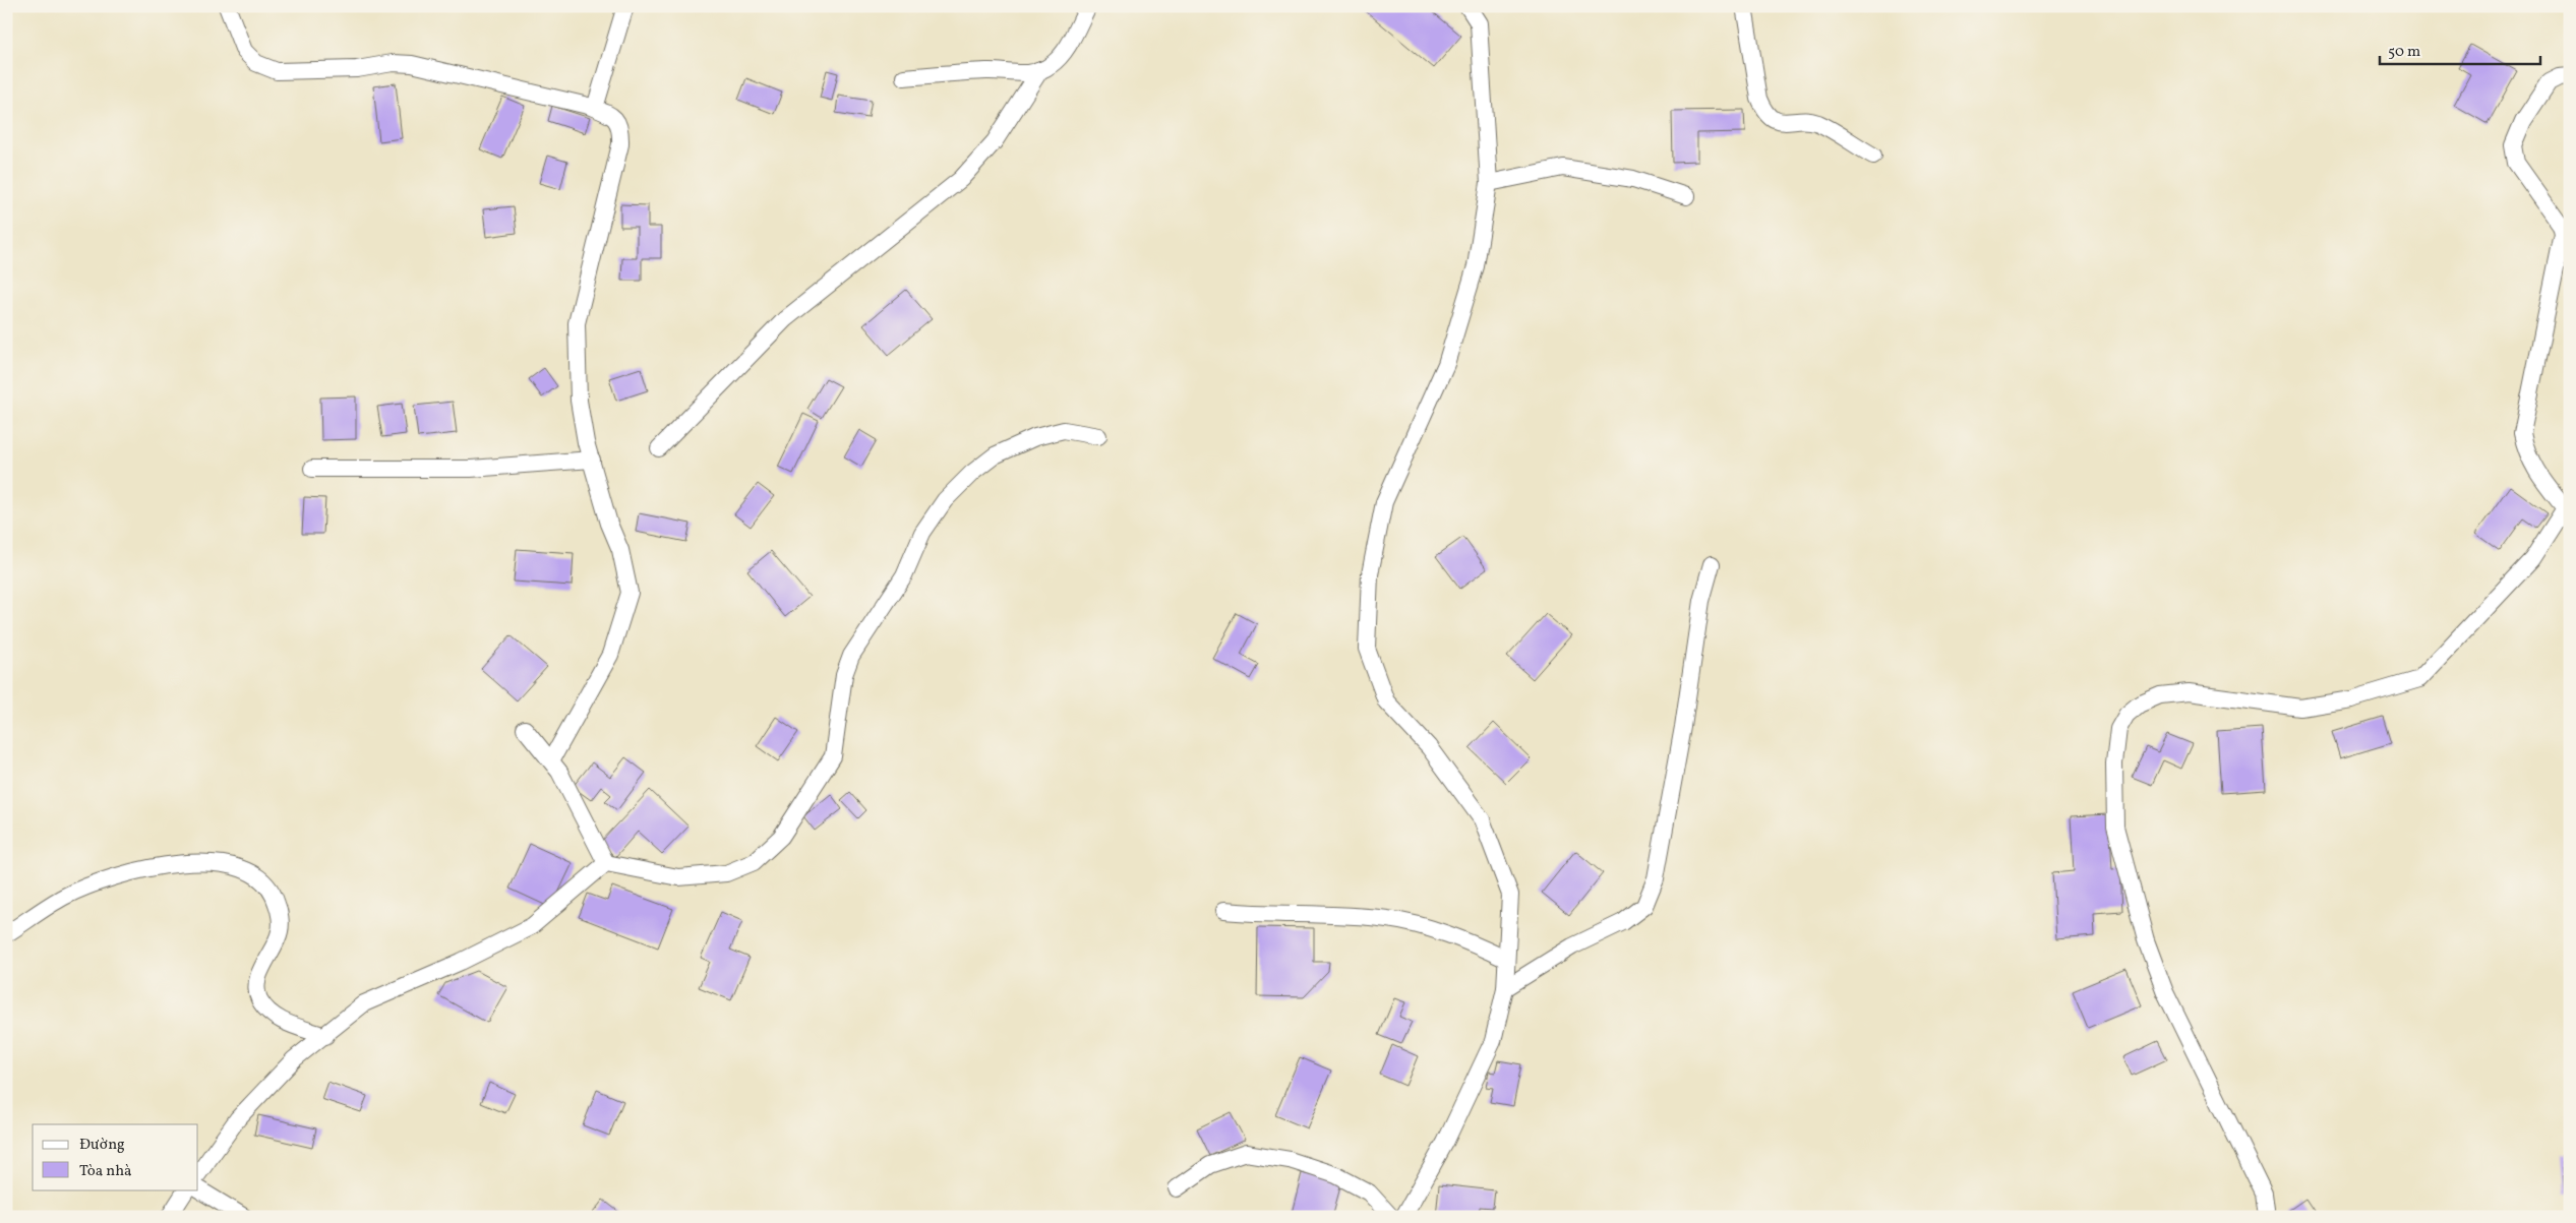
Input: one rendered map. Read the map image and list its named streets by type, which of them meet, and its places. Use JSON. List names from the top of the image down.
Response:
{
  "legend": ["Đường", "Tòa nhà"],
  "scale_bar": "50 m"
}
